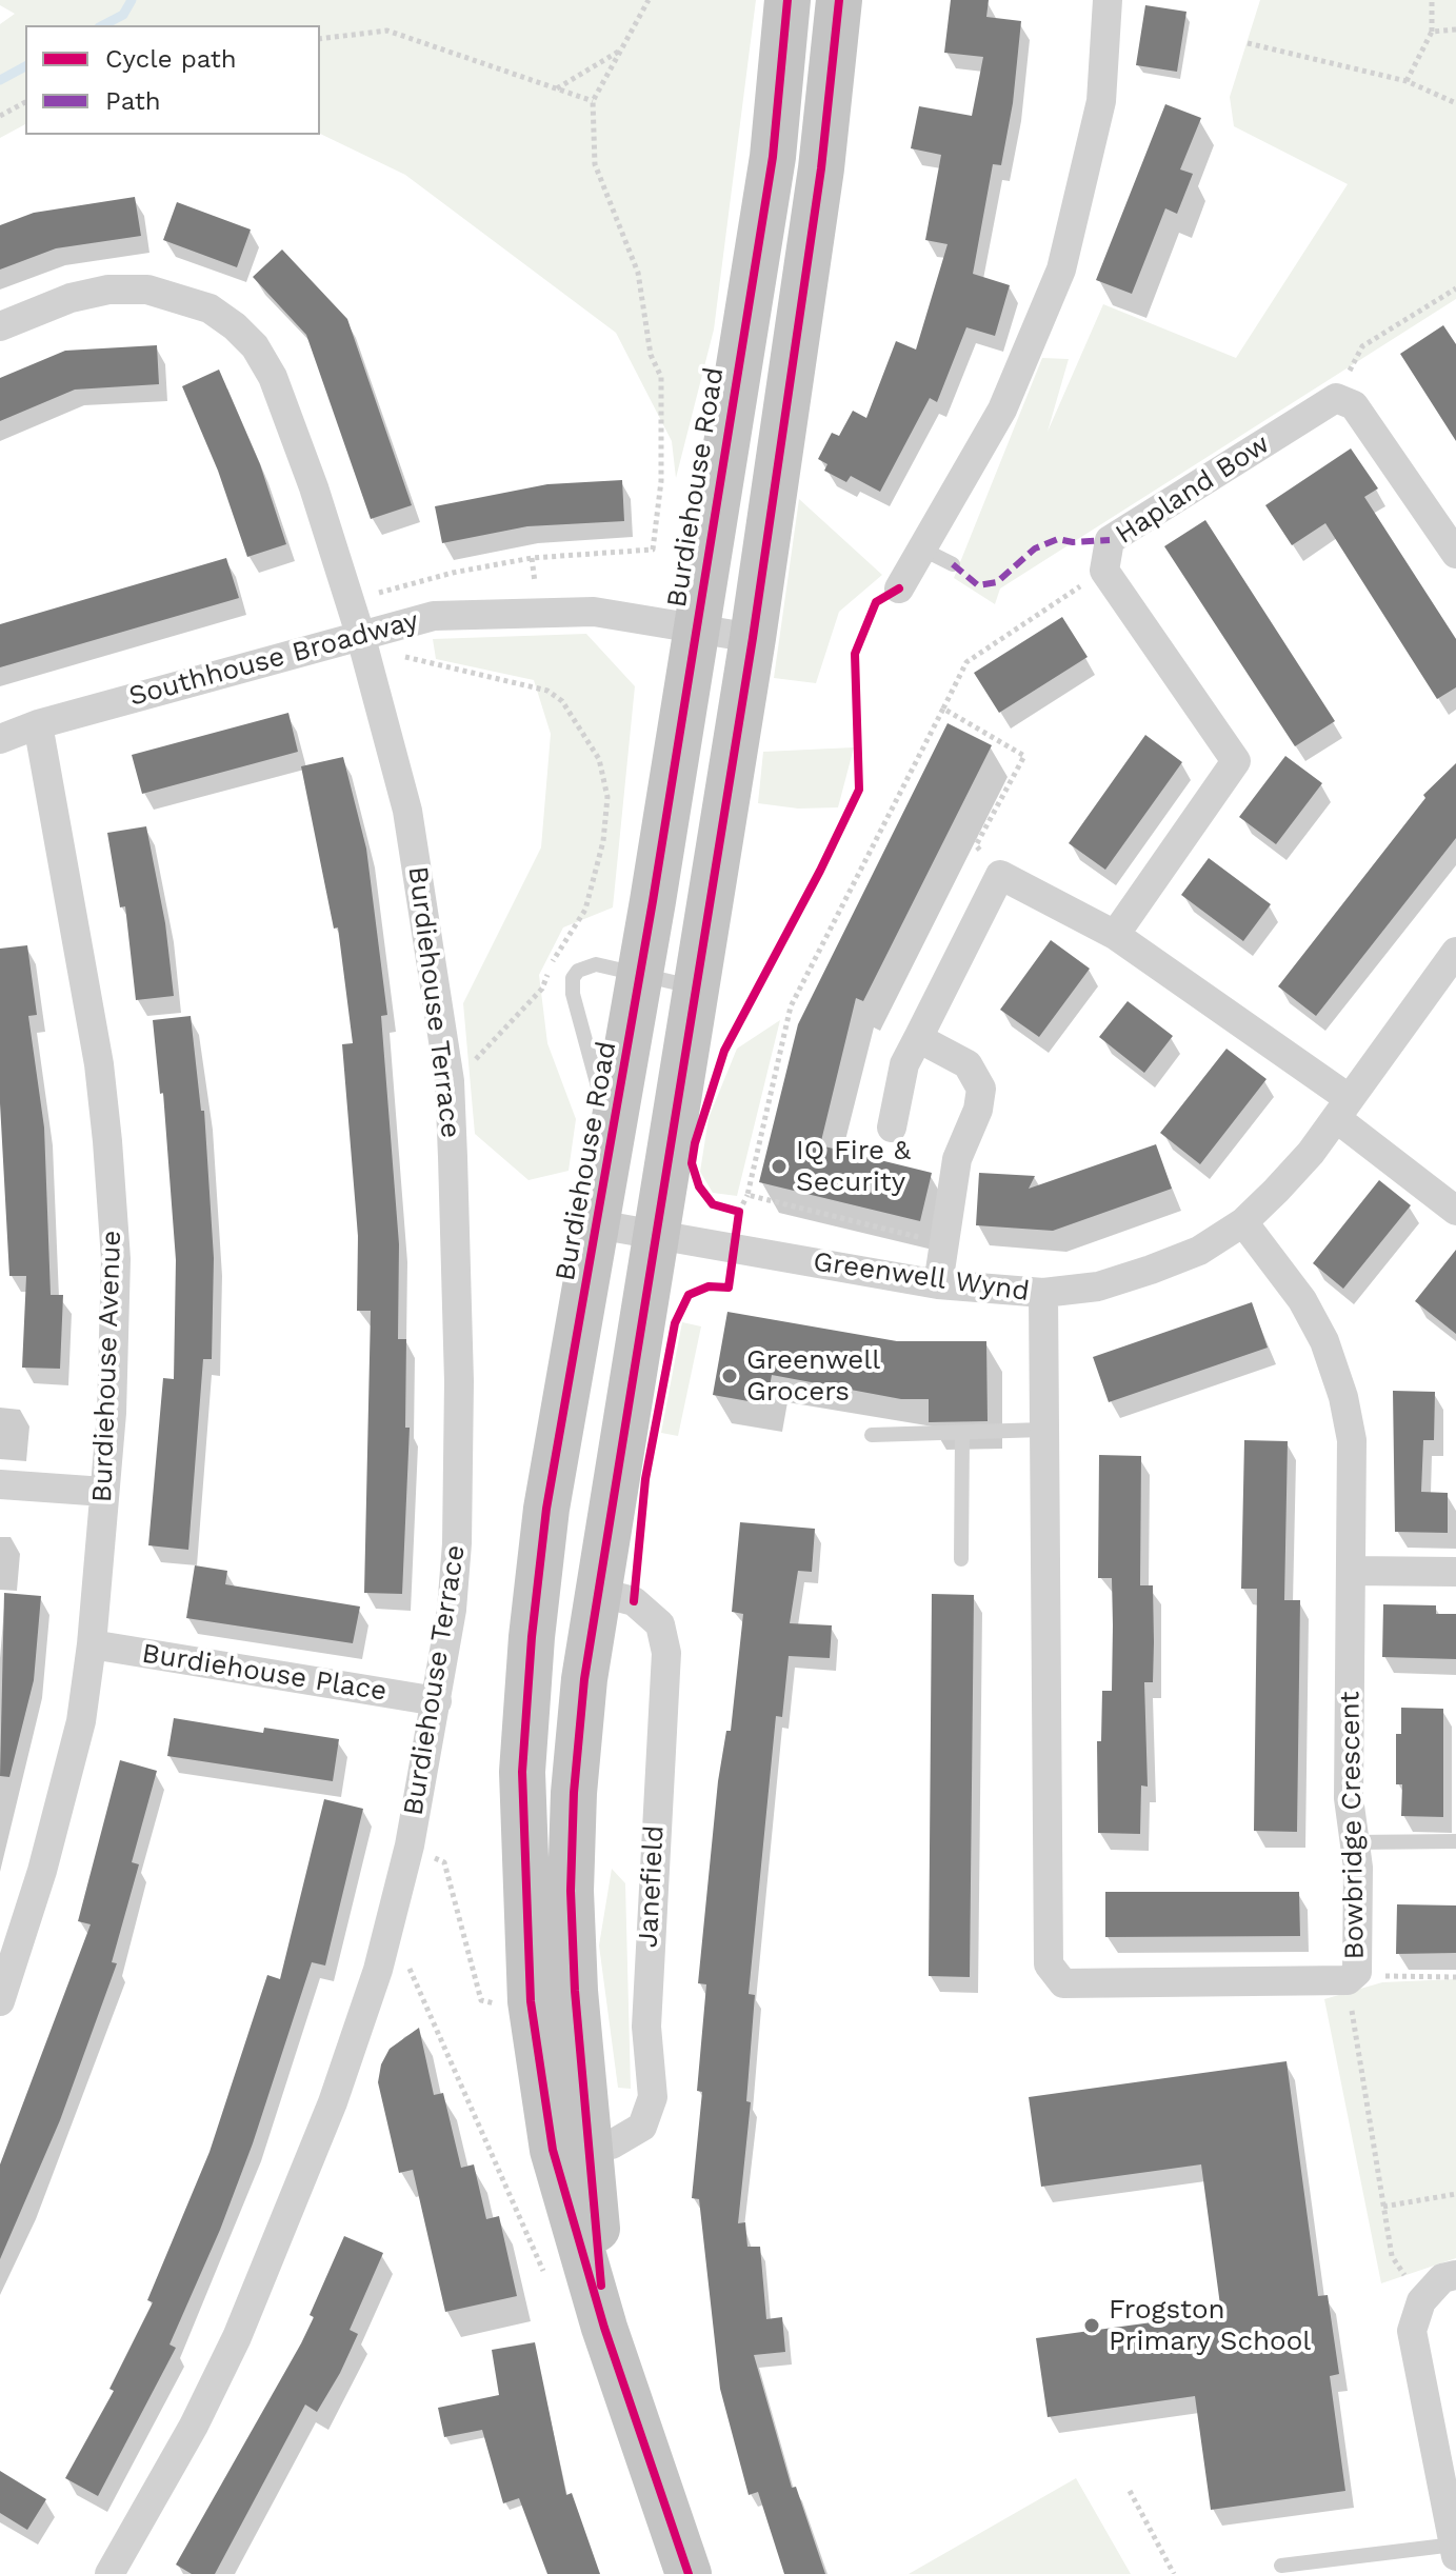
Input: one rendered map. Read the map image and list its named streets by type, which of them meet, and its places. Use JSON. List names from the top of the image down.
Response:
{
  "streets": {
    "main road": ["Burdiehouse Road"],
    "street": [
      "Hapland Bow",
      "Southhouse Broadway",
      "Burdiehouse Terrace",
      "Greenwell Wynd",
      "Burdiehouse Avenue",
      "Burdiehouse Place",
      "Bowbridge Crescent",
      "Janefield"
    ]
  },
  "crossings": [
    ["Burdiehouse Road", "Southhouse Broadway"],
    ["Burdiehouse Road", "Greenwell Wynd"],
    ["Burdiehouse Road", "Janefield"],
    ["Southhouse Broadway", "Burdiehouse Terrace"],
    ["Southhouse Broadway", "Burdiehouse Avenue"],
    ["Burdiehouse Terrace", "Burdiehouse Place"],
    ["Greenwell Wynd", "Bowbridge Crescent"],
    ["Burdiehouse Avenue", "Burdiehouse Place"]
  ],
  "places": ["IQ Fire & Security", "Greenwell Grocers", "Frogston Primary School"],
  "legend": ["Cycle path", "Path"]
}
